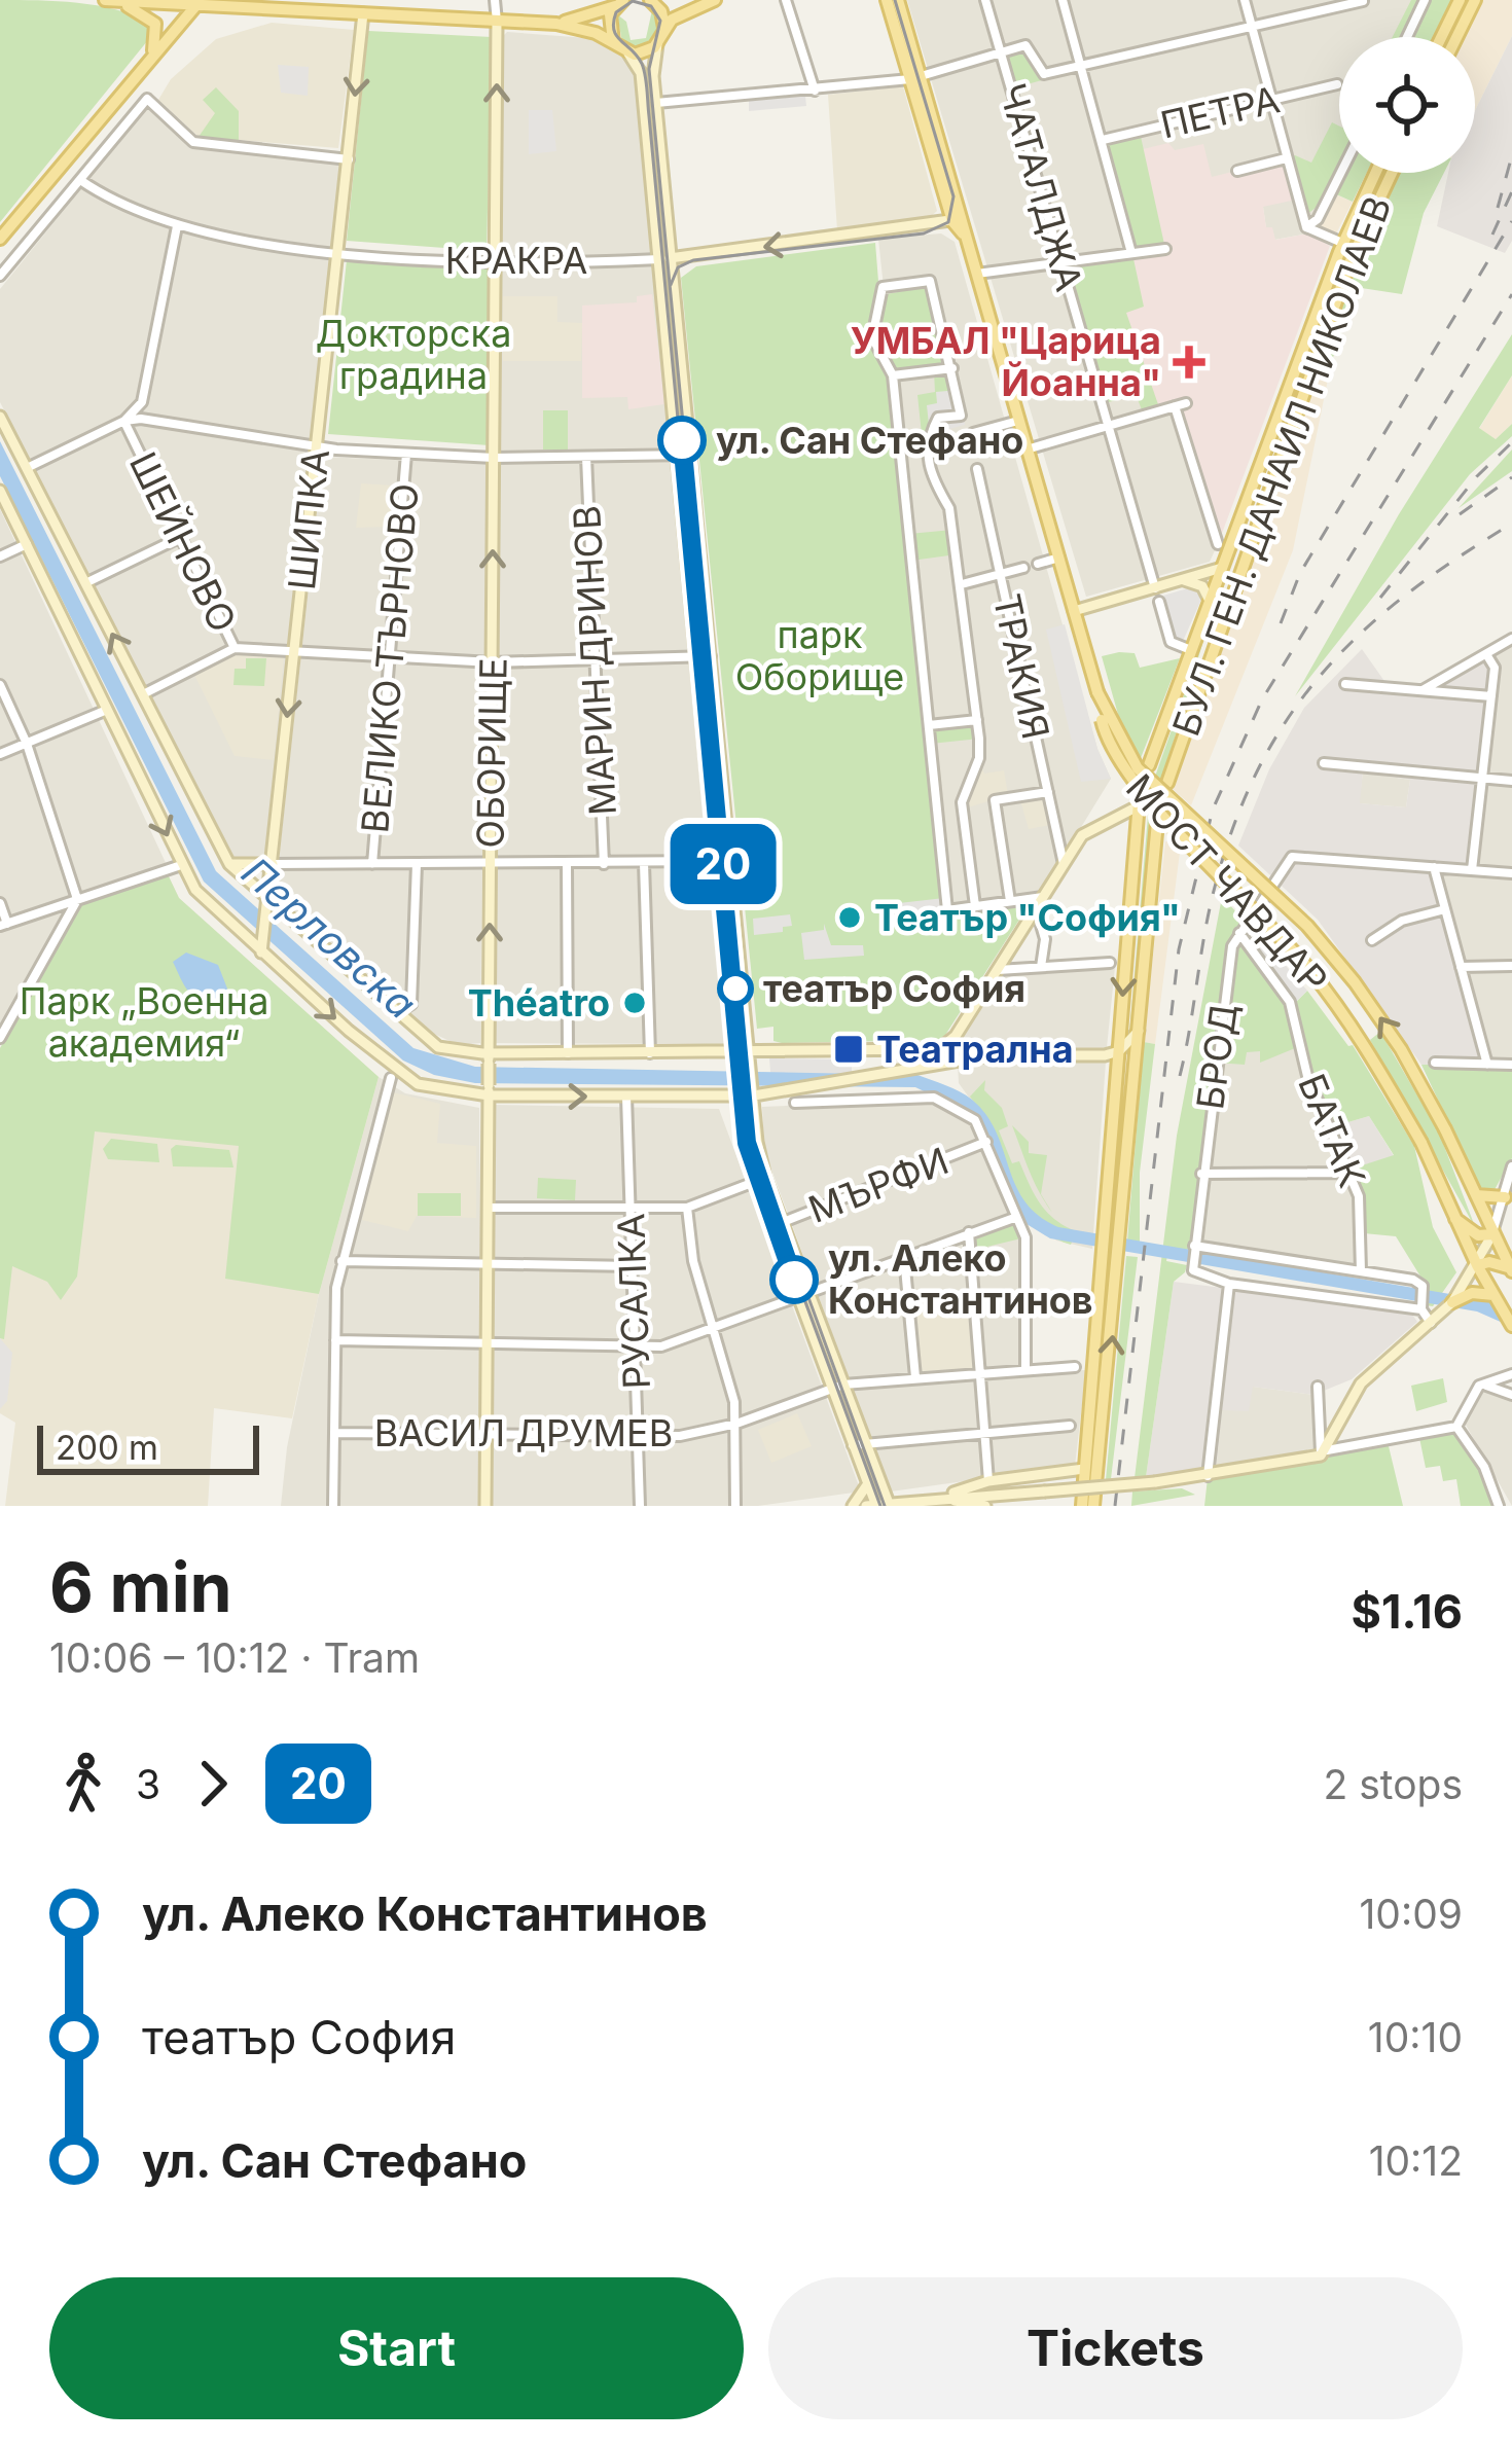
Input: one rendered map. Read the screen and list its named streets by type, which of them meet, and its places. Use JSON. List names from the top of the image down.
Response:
{
  "streets": {
    "main road": [
      "КРАКРА",
      "БУЛ. ГЕН. ДАНАИЛ НИКОЛАЕВ",
      "ШИПКА",
      "ОБОРИЩЕ",
      "МОСТ ЧАВДАР"
    ],
    "street": [
      "ПЕТРА",
      "ЧАТАЛДЖА",
      "ШЕЙНОВО",
      "ВЕЛИКО ТЪРНОВО",
      "МАРИН ДРИНОВ",
      "ТРАКИЯ",
      "БРОД",
      "БАТАК",
      "МЪРФИ",
      "РУСАЛКА",
      "ВАСИЛ ДРУМЕВ"
    ]
  },
  "crossings": [
    ["КРАКРА", "ШИПКА"],
    ["КРАКРА", "ШЕЙНОВО"],
    ["КРАКРА", "ОБОРИЩЕ"],
    ["КРАКРА", "МОСТ ЧАВДАР"],
    ["ОБОРИЩЕ", "МЪРФИ"],
    ["ОБОРИЩЕ", "ВАСИЛ ДРУМЕВ"],
    ["БРОД", "БАТАК"],
    ["МЪРФИ", "РУСАЛКА"],
    ["РУСАЛКА", "ВАСИЛ ДРУМЕВ"]
  ],
  "one_way": ["ШИПКА"],
  "water": ["Перловска"],
  "parks": ["Докторска градина", "парк Оборище", "Парк „Военна академия“"],
  "places": {
    "health": ["УМБАЛ \"Царица Йоанна\""],
    "other": [
      "ул. Сан Стефано",
      "Театър \"София\"",
      "театър София",
      "Théatro",
      "ул. Алеко Константинов"
    ],
    "transit": ["Театрална"]
  },
  "lines": ["tram line 20"],
  "scale_bar": "200 m",
  "page": {
    "on_map": "20",
    "scale": "200 m",
    "heading": ["6 min", "10:06 – 10:12 · Tram", "$1.16"],
    "legs": ["3", "20", "2 stops"],
    "list": [
      {
        "name": "ул. Алеко Константинов",
        "value": "10:09"
      },
      {
        "name": "театър София",
        "value": "10:10"
      },
      {
        "name": "ул. Сан Стефано",
        "value": "10:12"
      }
    ],
    "buttons": ["Start", "Tickets"]
  }
}
